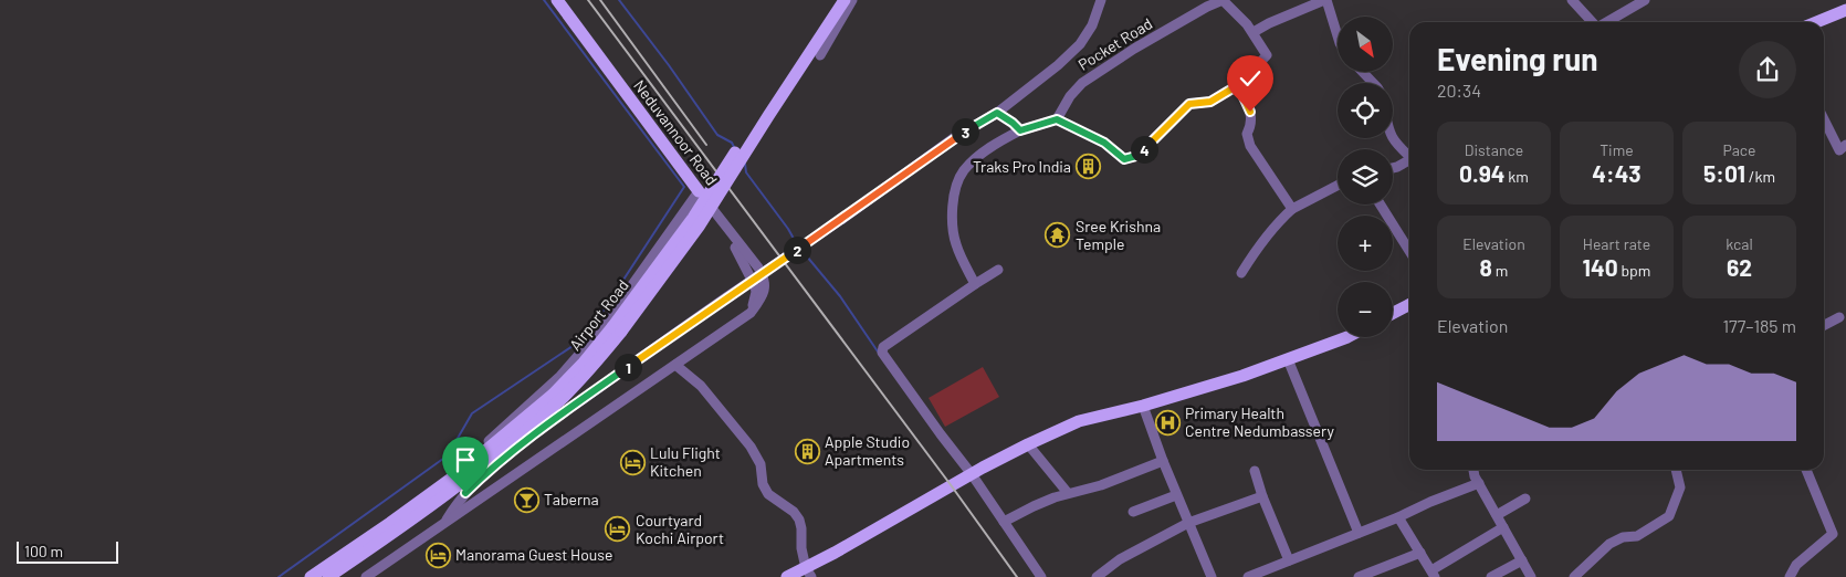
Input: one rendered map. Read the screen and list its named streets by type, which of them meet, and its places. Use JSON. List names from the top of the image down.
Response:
{
  "streets": {
    "main road": ["Neduvannoor Road", "Airport Road"],
    "street": ["Pocket Road"]
  },
  "places": {
    "building": ["Traks Pro India", "Apple Studio Apartments"],
    "temple": ["Sree Krishna Temple"],
    "hospital": ["Primary Health Centre Nedumbassery"],
    "hotel": ["Lulu Flight Kitchen", "Courtyard Kochi Airport", "Manorama Guest House"],
    "bar": ["Taberna"]
  },
  "scale_bar": "100 m",
  "north": "bottom right",
  "page": {
    "map_buttons": ["+", "−"],
    "heading": ["Evening run", "20:34"],
    "stats": [
      ["Distance", "0.94 km"],
      ["Time", "4:43"],
      ["Pace", "5:01 /km"],
      ["Elevation", "8 m"],
      ["Heart rate", "140 bpm"],
      ["kcal", "62"]
    ],
    "pins": [
      "3",
      "4",
      "2",
      "1"
    ],
    "chart": ["Elevation", "177–185 m"],
    "scale": "100 m"
  }
}
